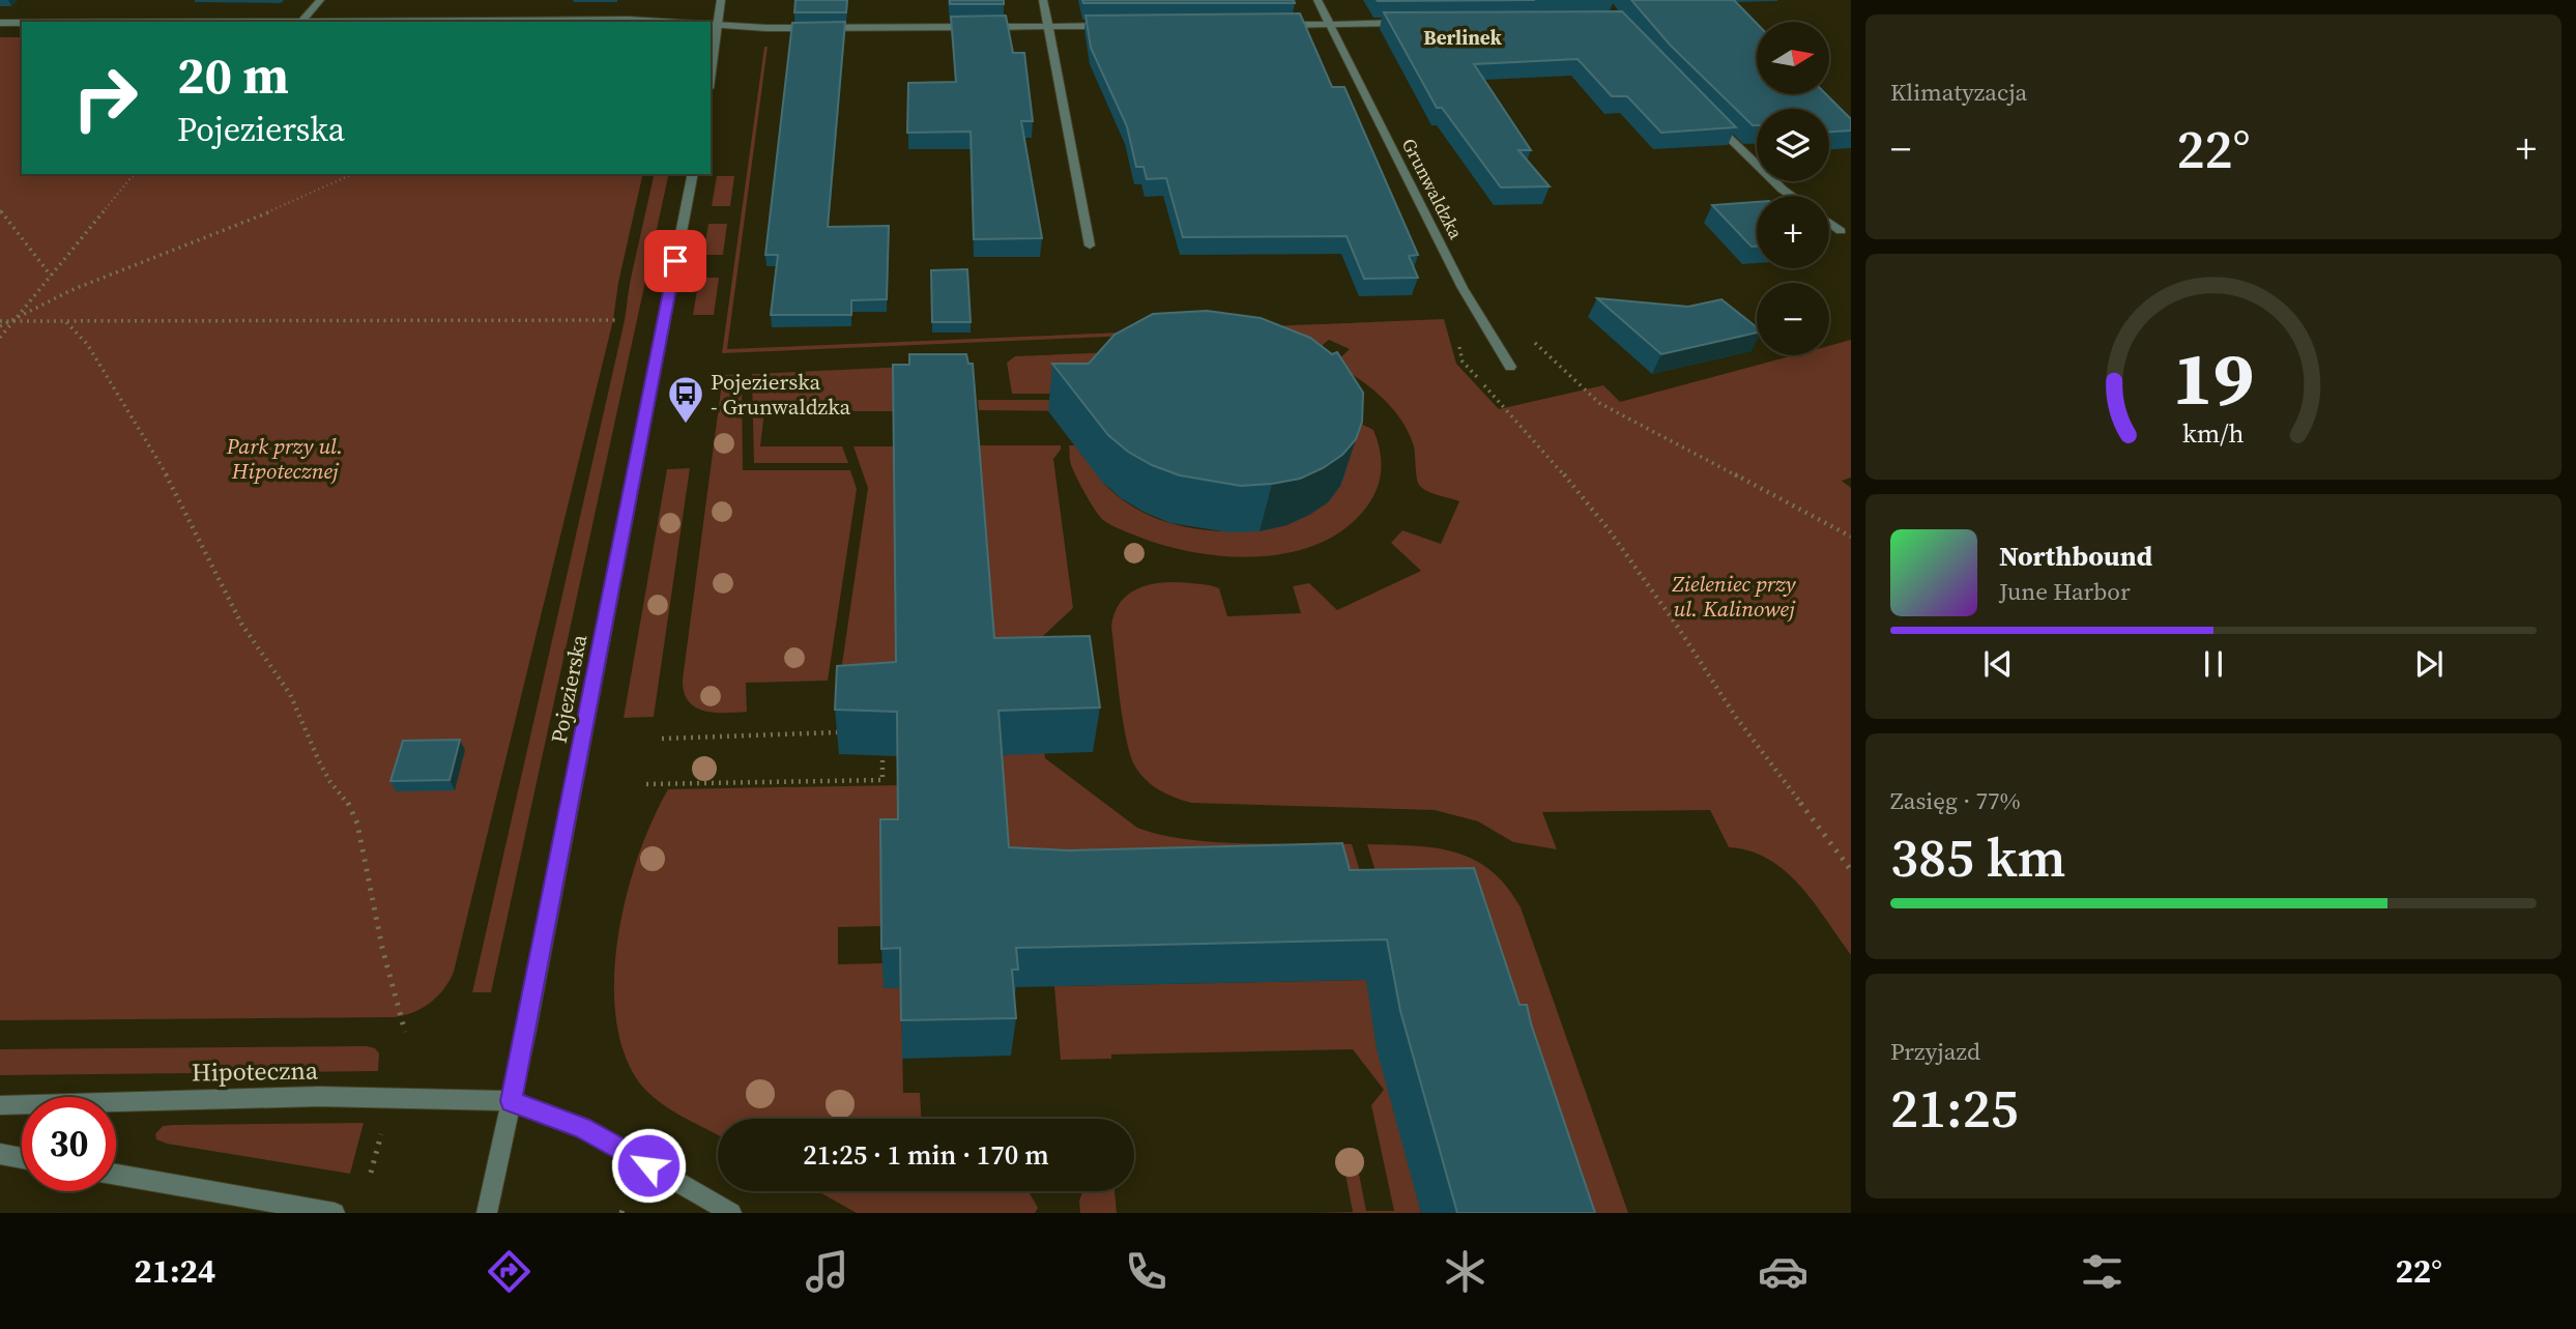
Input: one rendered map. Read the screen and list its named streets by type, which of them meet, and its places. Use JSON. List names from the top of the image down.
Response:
{
  "streets": {
    "street": ["Grunwaldzka", "Pojezierska", "Hipoteczna"]
  },
  "crossings": [
    ["Pojezierska", "Hipoteczna"]
  ],
  "districts": ["Berlinek"],
  "parks": ["Park przy ul. Hipotecznej", "Zieleniec przy ul. Kalinowej"],
  "places": {
    "bus stop": ["Pojezierska - Grunwaldzka"]
  },
  "north": "right",
  "page": {
    "tile": [
      "Klimatyzacja",
      ["Zasięg · 77%", "385 km"],
      ["Przyjazd", "21:25"]
    ],
    "map_buttons": ["+", "−"],
    "turn": ["20 m", "Pojezierska"],
    "heat": ["−", "22°", "+"],
    "song": ["Northbound", "June Harbor"],
    "limit": "30",
    "trip": "21:25 · 1 min · 170 m",
    "tabs": ["21:24", "22°"],
    "gauge": ["19", "km/h"]
  }
}
